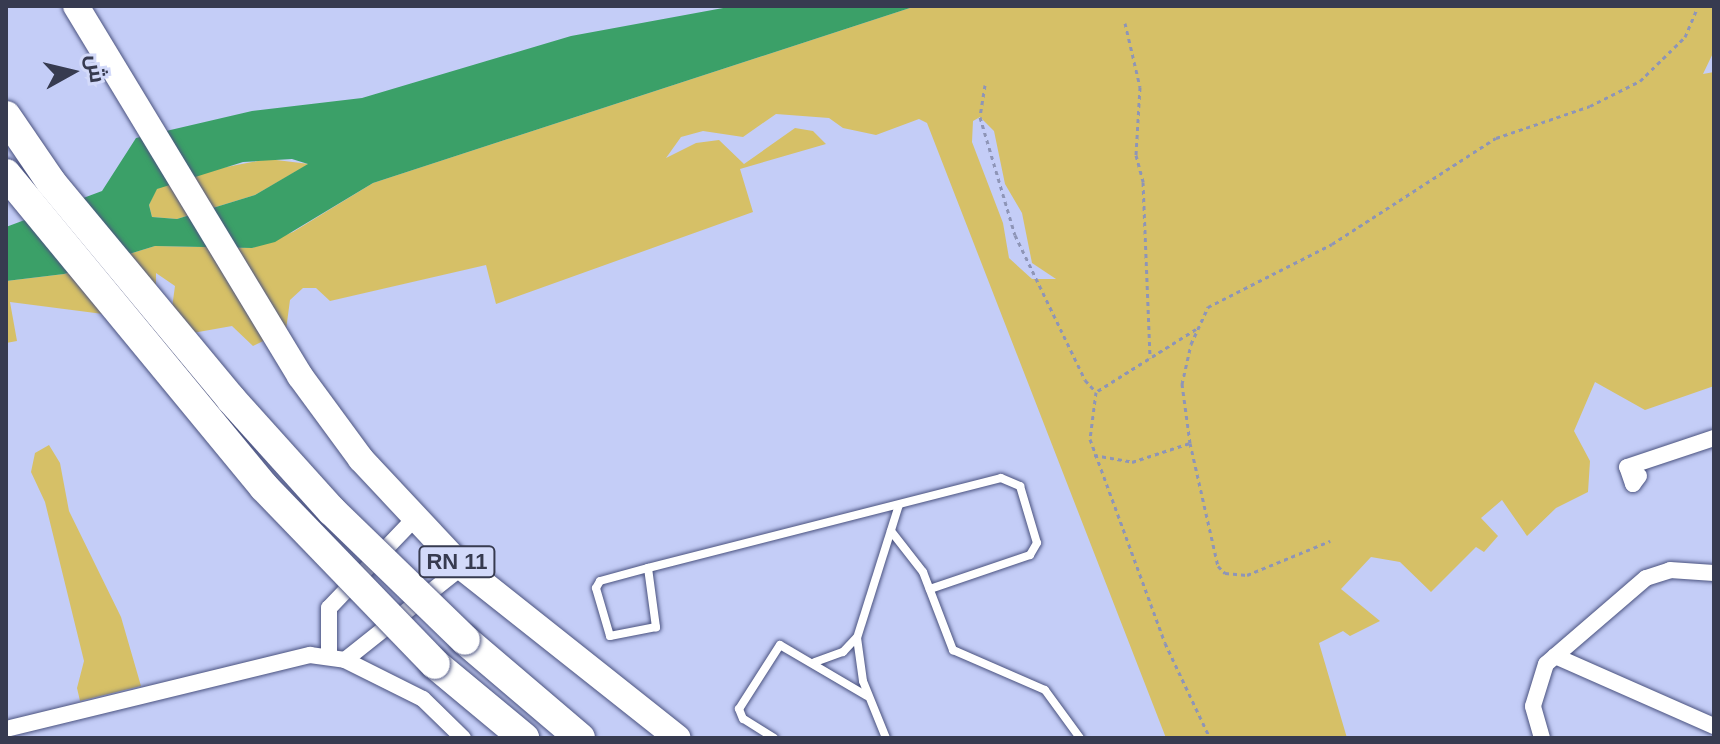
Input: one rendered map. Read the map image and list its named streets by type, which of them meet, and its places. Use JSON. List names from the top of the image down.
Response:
{
  "streets": {
    "main road": ["RN 11"]
  },
  "north": "right"
}
